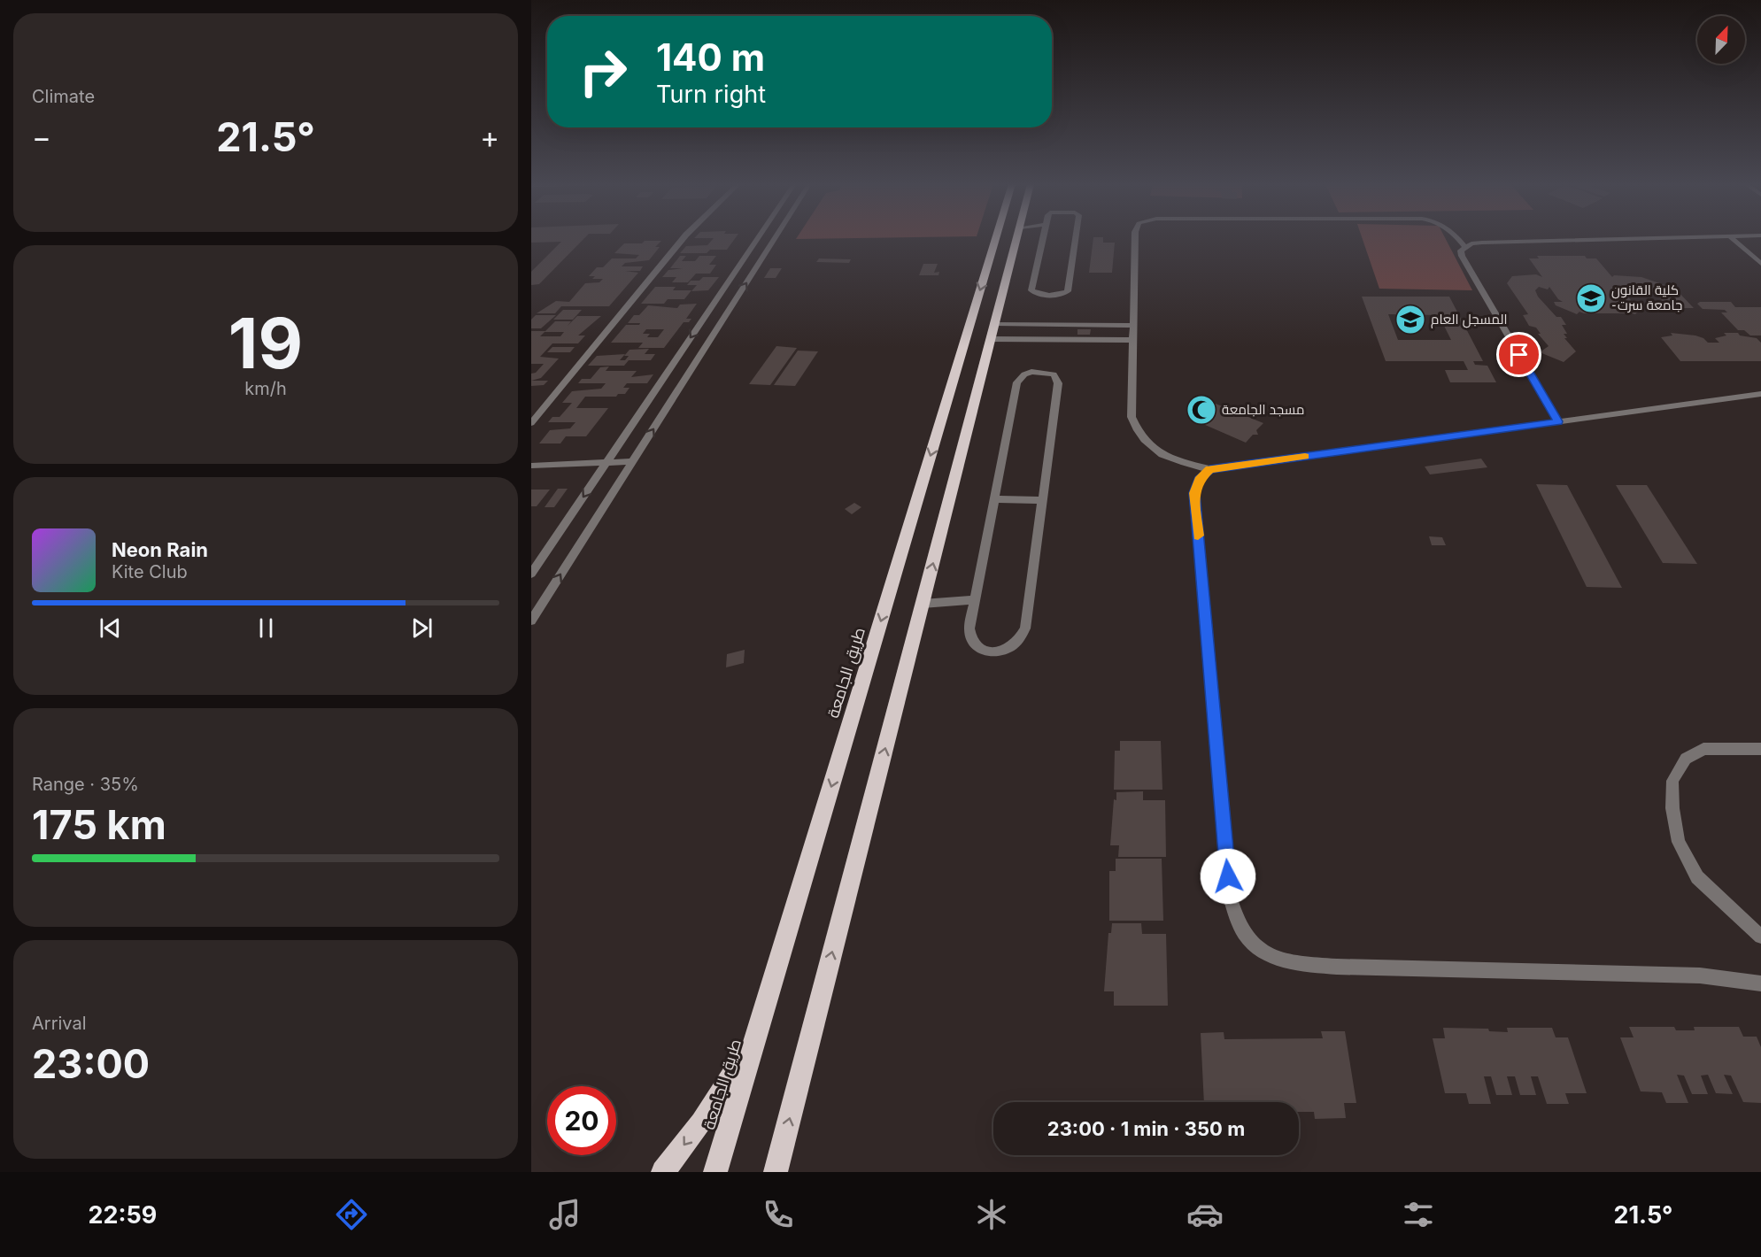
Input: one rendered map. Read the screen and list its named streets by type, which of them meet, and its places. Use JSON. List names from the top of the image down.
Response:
{
  "streets": {
    "highway": ["طريق الجامعة"]
  },
  "places": {
    "school or university": ["كلية القانون -جامعة سرت", "المسجل العام"],
    "mosque": ["مسجد الجامعة"]
  },
  "north": "top right",
  "page": {
    "tile": [
      "Climate",
      ["19", "km/h"],
      ["Range · 35%", "175 km"],
      ["Arrival", "23:00"]
    ],
    "turn": ["140 m", "Turn right"],
    "heat": ["−", "21.5°", "+"],
    "song": ["Neon Rain", "Kite Club"],
    "limit": "20",
    "trip": "23:00 · 1 min · 350 m",
    "tabs": ["22:59", "21.5°"]
  }
}
